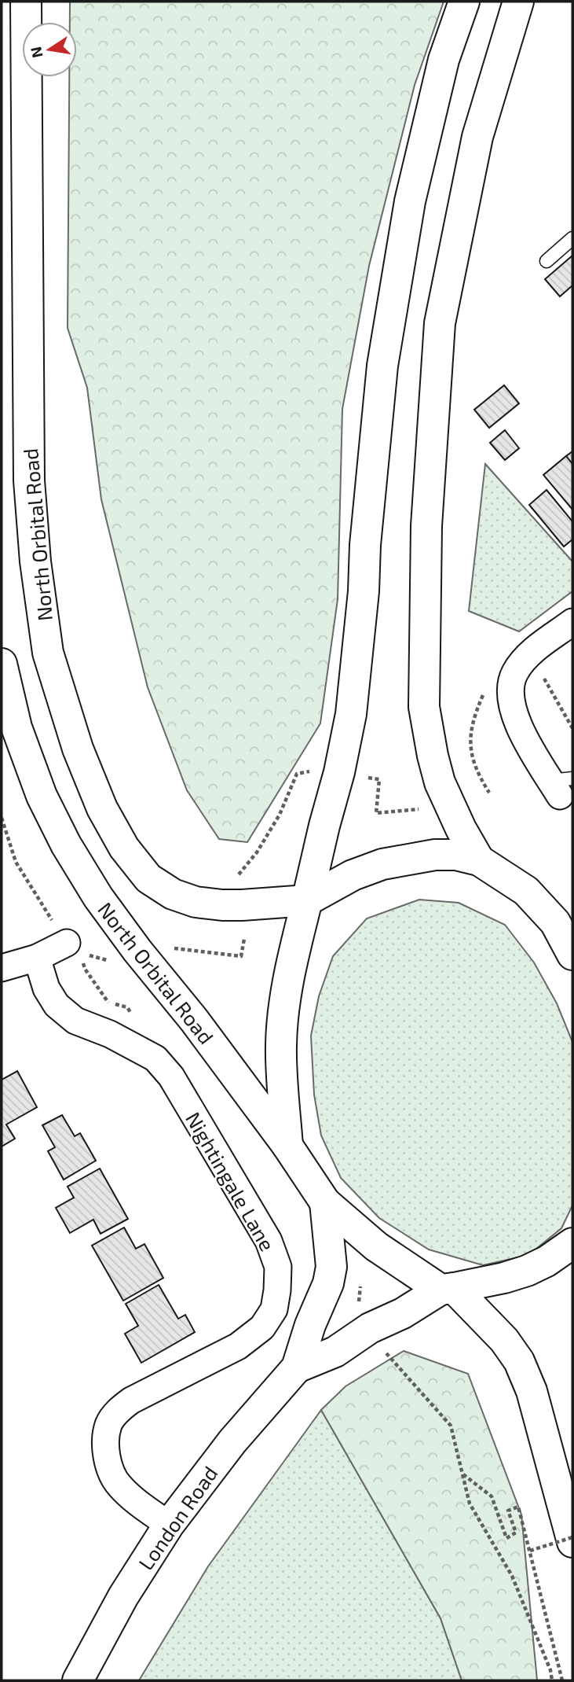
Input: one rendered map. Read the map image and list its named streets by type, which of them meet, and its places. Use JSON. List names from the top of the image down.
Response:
{
  "streets": {
    "main road": ["North Orbital Road", "London Road"],
    "street": ["Nightingale Lane"]
  },
  "crossings": [
    ["North Orbital Road", "London Road"],
    ["Nightingale Lane", "London Road"]
  ],
  "north": "left"
}
